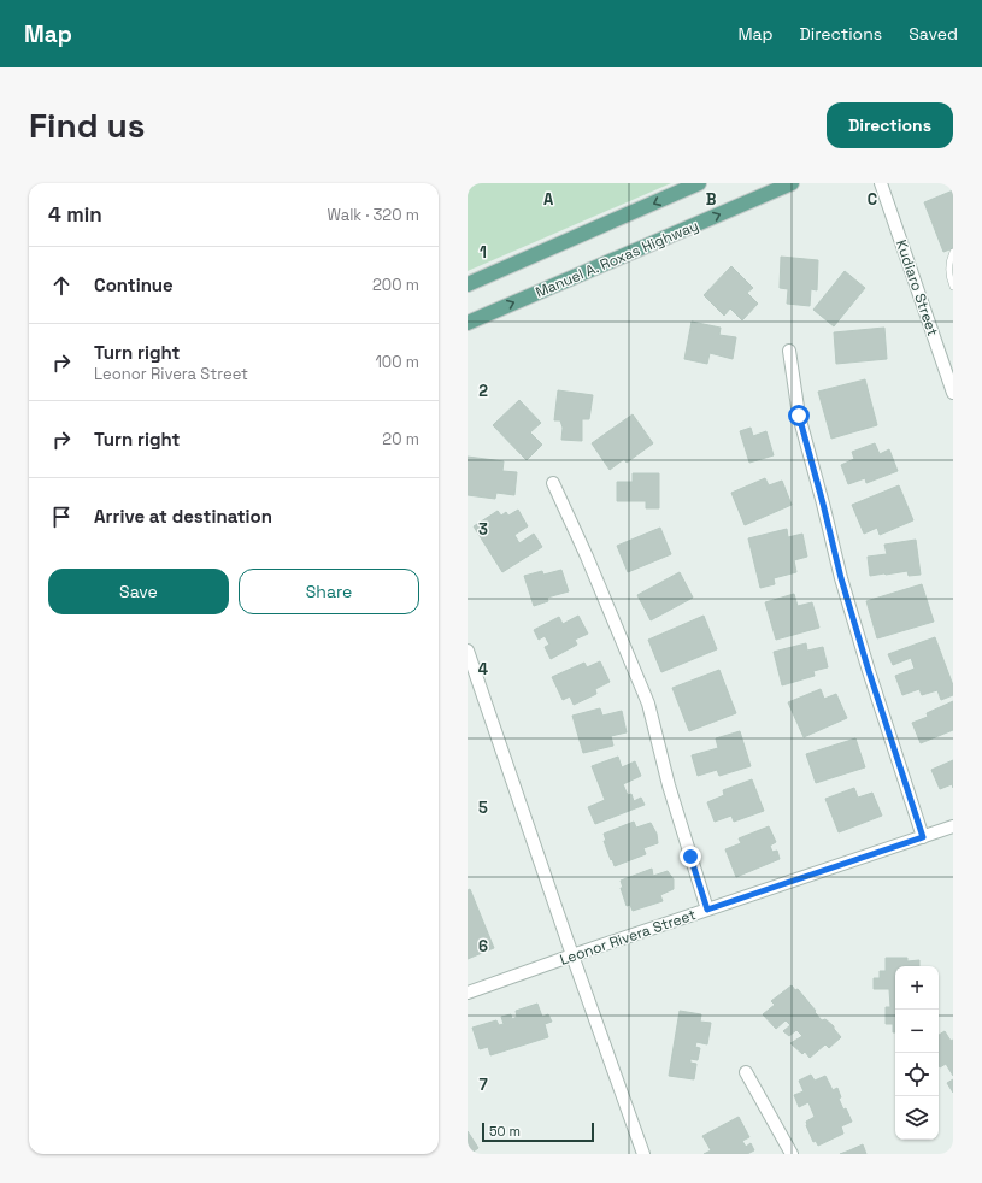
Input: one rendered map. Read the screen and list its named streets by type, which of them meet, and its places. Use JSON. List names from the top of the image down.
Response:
{
  "streets": {
    "main road": ["Manuel A. Roxas Highway"],
    "street": ["Kudiaro Street", "Leonor Rivera Street"]
  },
  "scale_bar": "50 m",
  "page": {
    "header": "Map",
    "nav": ["Map", "Directions", "Saved"],
    "buttons": [
      "Directions",
      ["Save", "Share"]
    ],
    "title": "Find us",
    "heading": ["4 min", "Walk · 320 m"],
    "list": [
      ["Continue", "200 m"],
      ["Turn right", "Leonor Rivera Street", "100 m"],
      ["Turn right", "20 m"],
      "Arrive at destination"
    ],
    "map_buttons": ["+", "−"],
    "scale": "50 m"
  },
  "grid": {
    "columns": ["A", "B", "C"],
    "rows": [
      "1",
      "2",
      "3",
      "4",
      "5",
      "6",
      "7"
    ]
  }
}
